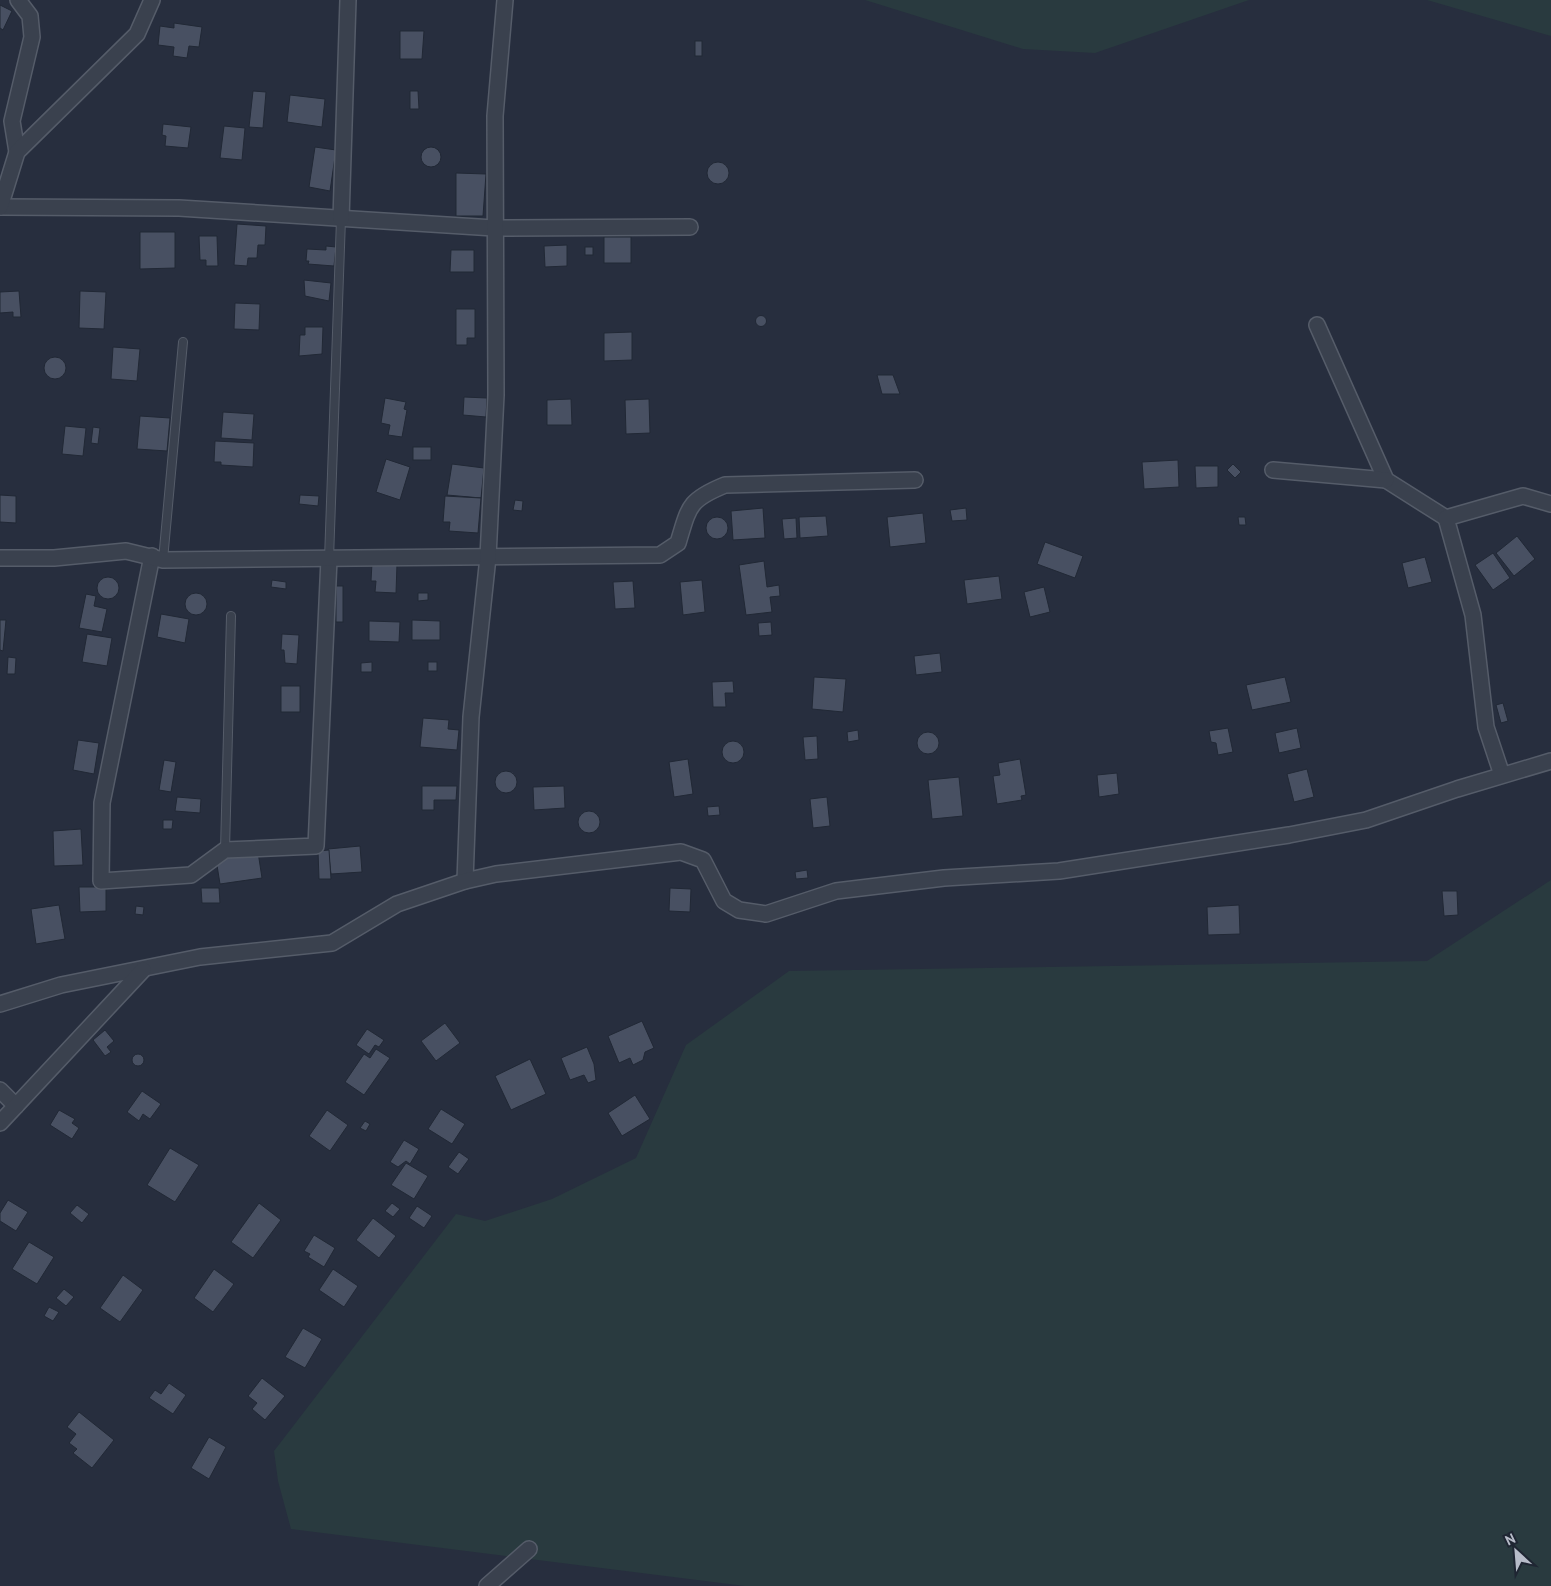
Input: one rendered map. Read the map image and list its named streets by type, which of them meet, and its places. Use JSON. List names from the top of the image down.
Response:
{
  "north": "top left"
}
